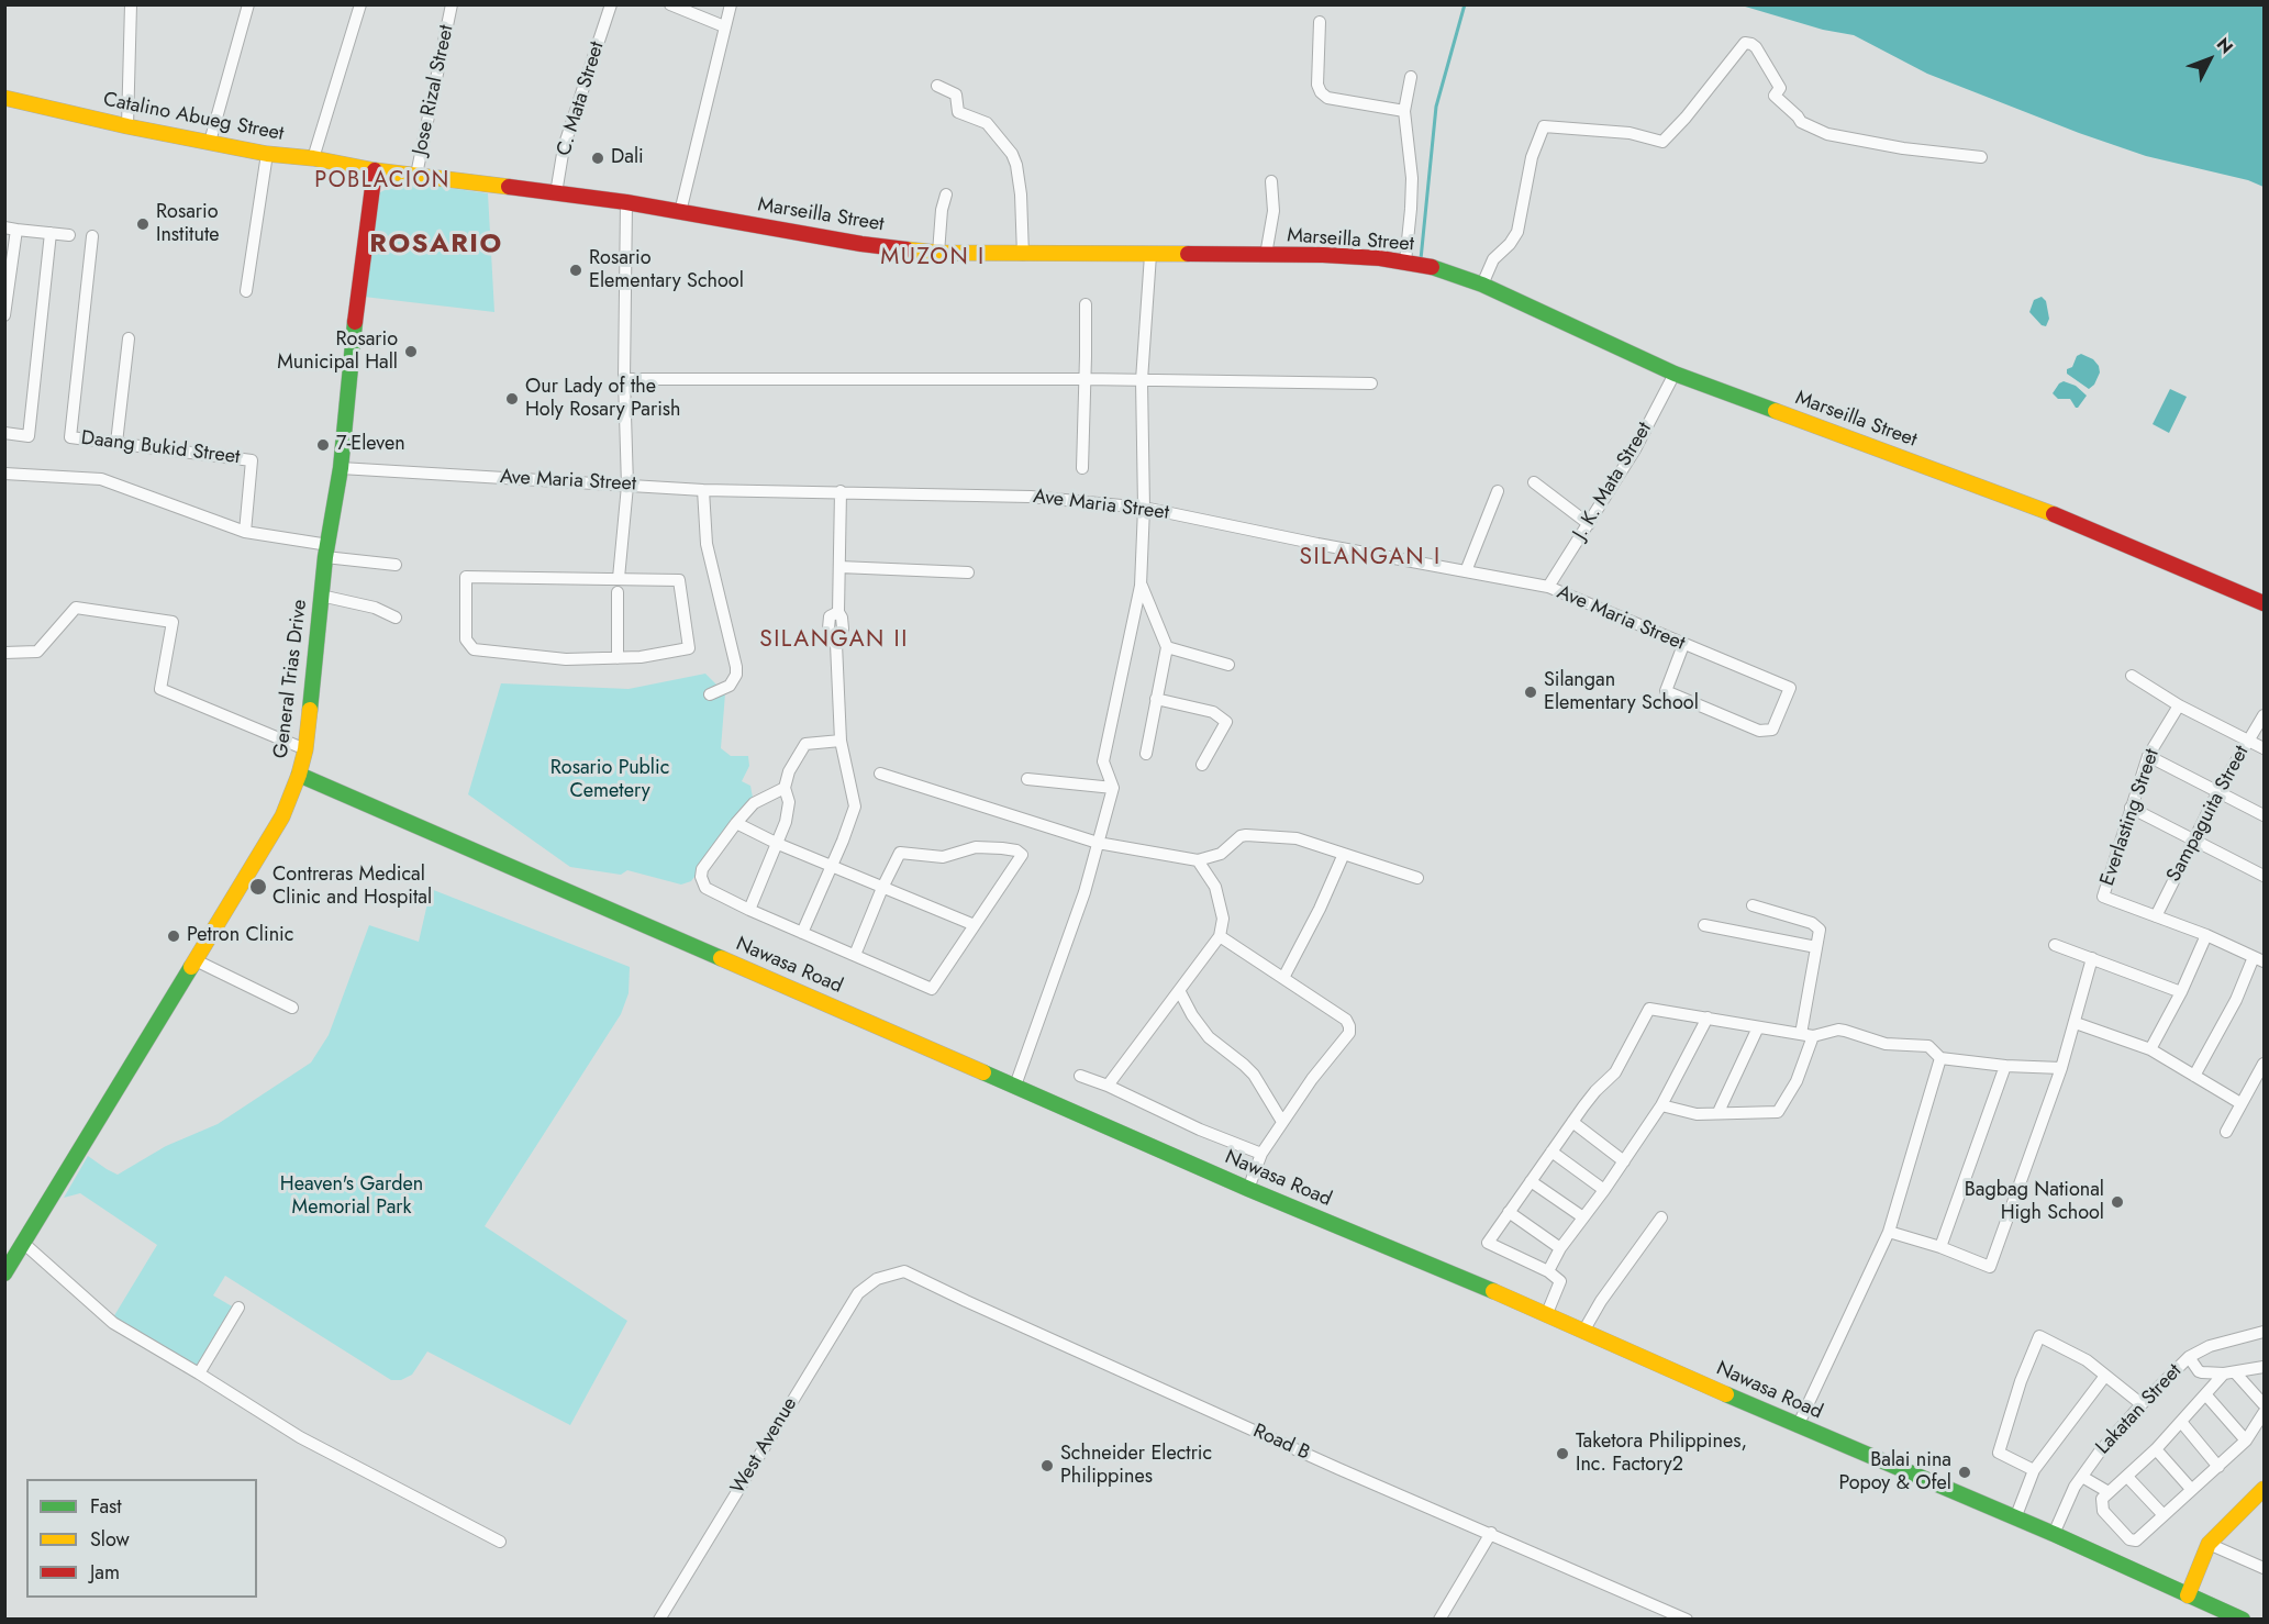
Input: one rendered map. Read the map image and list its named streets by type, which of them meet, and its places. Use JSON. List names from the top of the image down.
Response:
{
  "streets": {
    "main road": [
      "Catalino Abueg Street",
      "Marseilla Street",
      "General Trias Drive",
      "Nawasa Road"
    ],
    "street": [
      "Jose Rizal Street",
      "C. Mata Street",
      "Daang Bukid Street",
      "Ave Maria Street",
      "J. K. Mata Street",
      "Sampaguita Street",
      "Everlasting Street",
      "Lakatan Street",
      "Road B",
      "West Avenue"
    ]
  },
  "crossings": [
    ["Jose Rizal Street", "Marseilla Street"],
    ["C. Mata Street", "Marseilla Street"],
    ["Catalino Abueg Street", "Marseilla Street"],
    ["Catalino Abueg Street", "General Trias Drive"],
    ["Marseilla Street", "J. K. Mata Street"],
    ["Marseilla Street", "General Trias Drive"],
    ["Ave Maria Street", "J. K. Mata Street"],
    ["Ave Maria Street", "General Trias Drive"],
    ["General Trias Drive", "Nawasa Road"],
    ["Sampaguita Street", "Everlasting Street"],
    ["Nawasa Road", "Lakatan Street"],
    ["Road B", "West Avenue"]
  ],
  "districts": [
    "POBLACION",
    "ROSARIO",
    "MUZON I",
    "SILANGAN I",
    "SILANGAN II"
  ],
  "parks": ["Rosario Public Cemetery", "Heaven's Garden Memorial Park"],
  "places": [
    "Dali",
    "Rosario Institute",
    "Rosario Elementary School",
    "Rosario Municipal Hall",
    "Our Lady of the Holy Rosary Parish",
    "7-Eleven",
    "Silangan Elementary School",
    "Contreras Medical Clinic and Hospital",
    "Petron Clinic",
    "Bagbag National High School",
    "Taketora Philippines, Inc. Factory2",
    "Schneider Electric Philippines",
    "Balai nina Popoy & Ofel"
  ],
  "legend": ["Fast", "Slow", "Jam"],
  "north": "top right"
}
